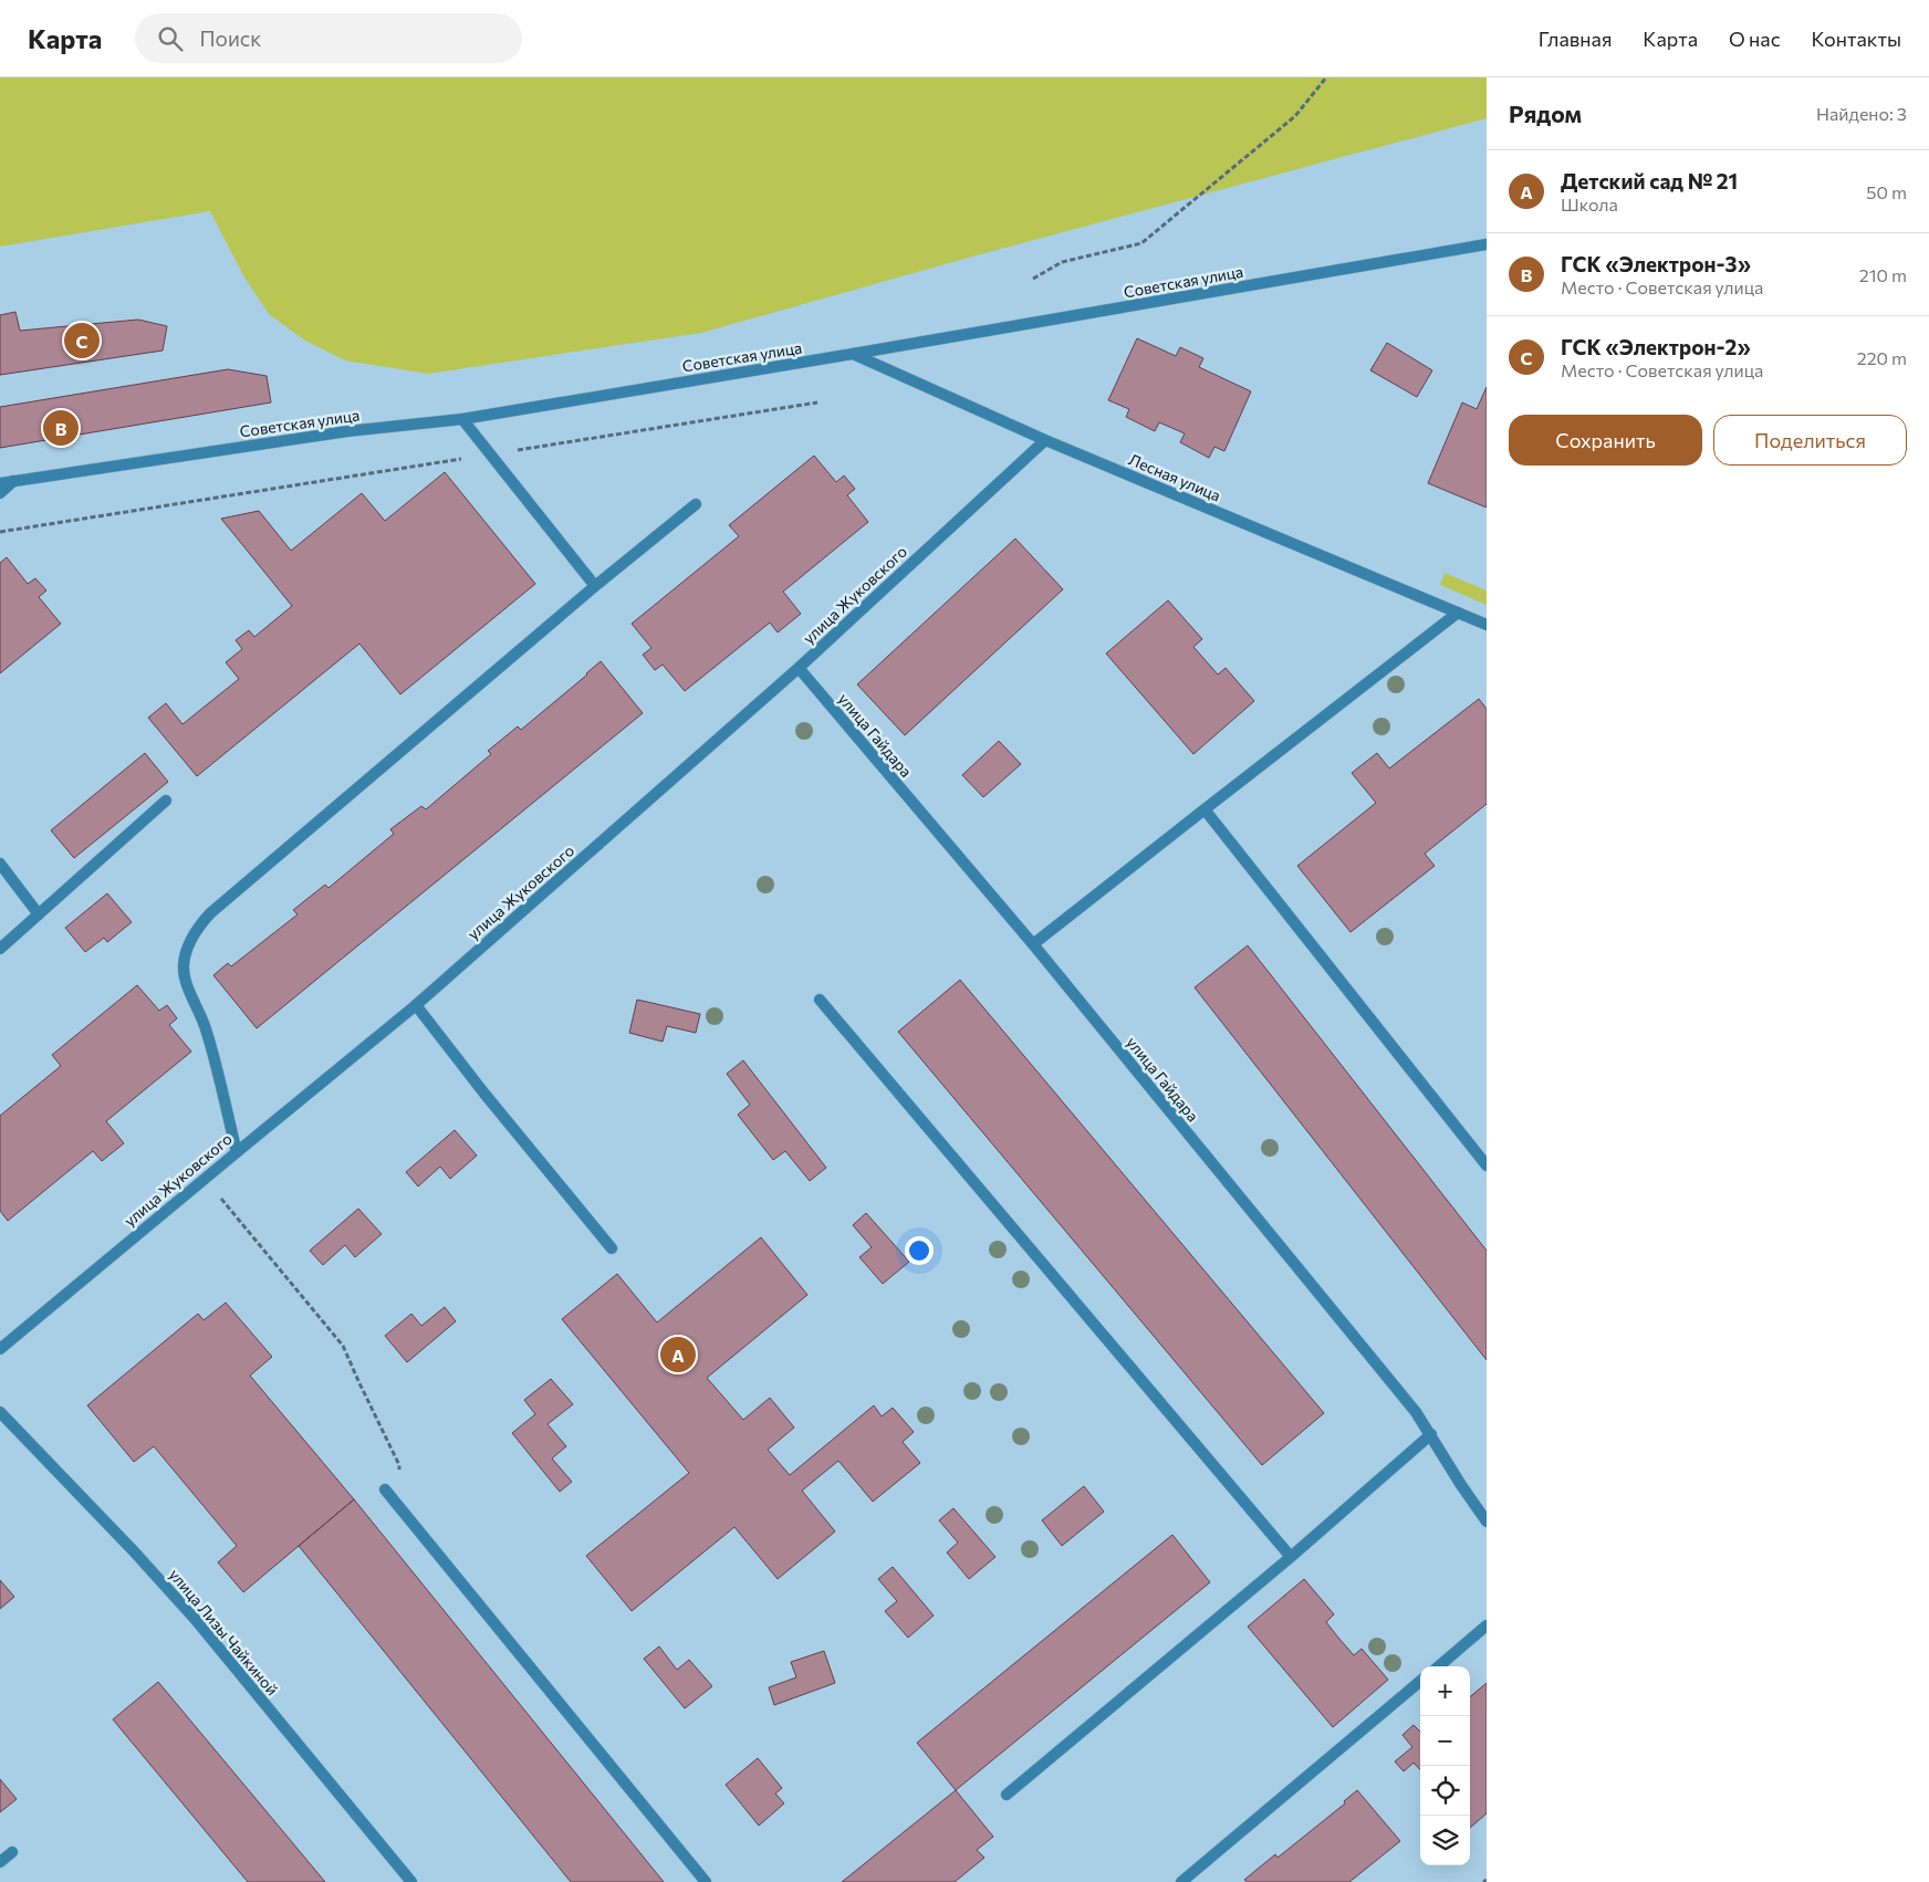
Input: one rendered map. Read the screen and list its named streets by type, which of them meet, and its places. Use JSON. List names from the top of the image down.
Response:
{
  "streets": {
    "street": [
      "Советская улица",
      "Лесная улица",
      "улица Жуковского",
      "улица Гайдара",
      "улица Лизы Чайкиной"
    ]
  },
  "crossings": [
    ["Советская улица", "Лесная улица"],
    ["Лесная улица", "улица Жуковского"],
    ["улица Жуковского", "улица Гайдара"]
  ],
  "page": {
    "header": "Карта",
    "search": "Поиск",
    "nav": [
      "Главная",
      "Карта",
      "О нас",
      "Контакты"
    ],
    "heading": ["Рядом", "Найдено: 3"],
    "list": [
      {
        "mark": "A",
        "name": "Детский сад № 21",
        "note": "Школа",
        "value": "50 m"
      },
      {
        "mark": "B",
        "name": "ГСК «Электрон-3»",
        "note": "Место · Советская улица",
        "value": "210 m"
      },
      {
        "mark": "C",
        "name": "ГСК «Электрон-2»",
        "note": "Место · Советская улица",
        "value": "220 m"
      }
    ],
    "pins": ["C", "B", "A"],
    "buttons": ["Сохранить", "Поделиться"],
    "map_buttons": ["+", "−"]
  }
}
